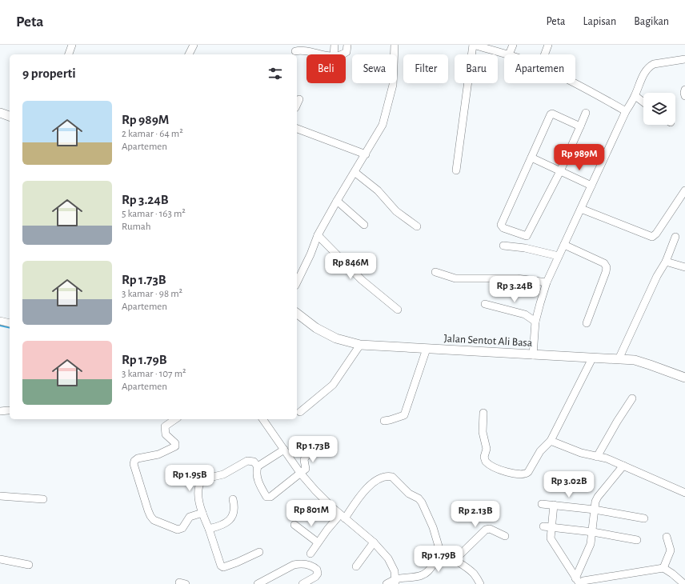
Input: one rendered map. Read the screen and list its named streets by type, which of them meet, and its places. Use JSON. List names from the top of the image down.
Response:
{
  "streets": {
    "main road": ["Jalan Sentot Ali Basa"]
  },
  "page": {
    "header": "Peta",
    "nav": ["Peta", "Lapisan", "Bagikan"],
    "chip": [
      "Beli",
      "Sewa",
      "Filter",
      "Baru",
      "Apartemen"
    ],
    "heading": "9 properti",
    "list": [
      {
        "name": "Rp 989M",
        "note": "2 kamar · 64 m² · Apartemen"
      },
      {
        "name": "Rp 3.24B",
        "note": "5 kamar · 163 m² · Rumah"
      },
      {
        "name": "Rp 1.73B",
        "note": "3 kamar · 98 m² · Apartemen"
      },
      {
        "name": "Rp 1.79B",
        "note": "3 kamar · 107 m² · Apartemen"
      }
    ],
    "price": [
      "Rp 989M",
      "Rp 846M",
      "Rp 3.24B",
      "Rp 1.73B",
      "Rp 1.95B",
      "Rp 3.02B",
      "Rp 801M",
      "Rp 2.13B",
      "Rp 1.79B"
    ]
  }
}
